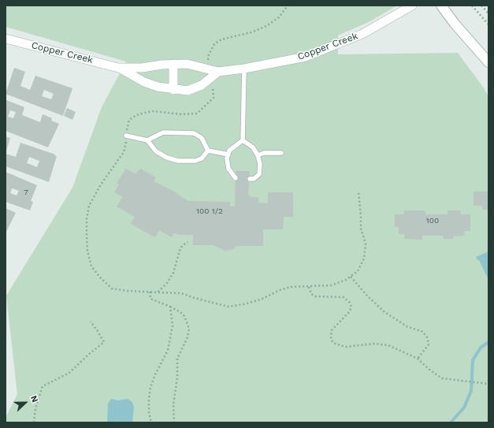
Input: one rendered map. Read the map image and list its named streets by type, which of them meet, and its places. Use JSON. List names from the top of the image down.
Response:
{
  "streets": {
    "street": ["Copper Creek"]
  },
  "house_numbers": ["7", "100 1/2", "100"],
  "north": "right"
}
